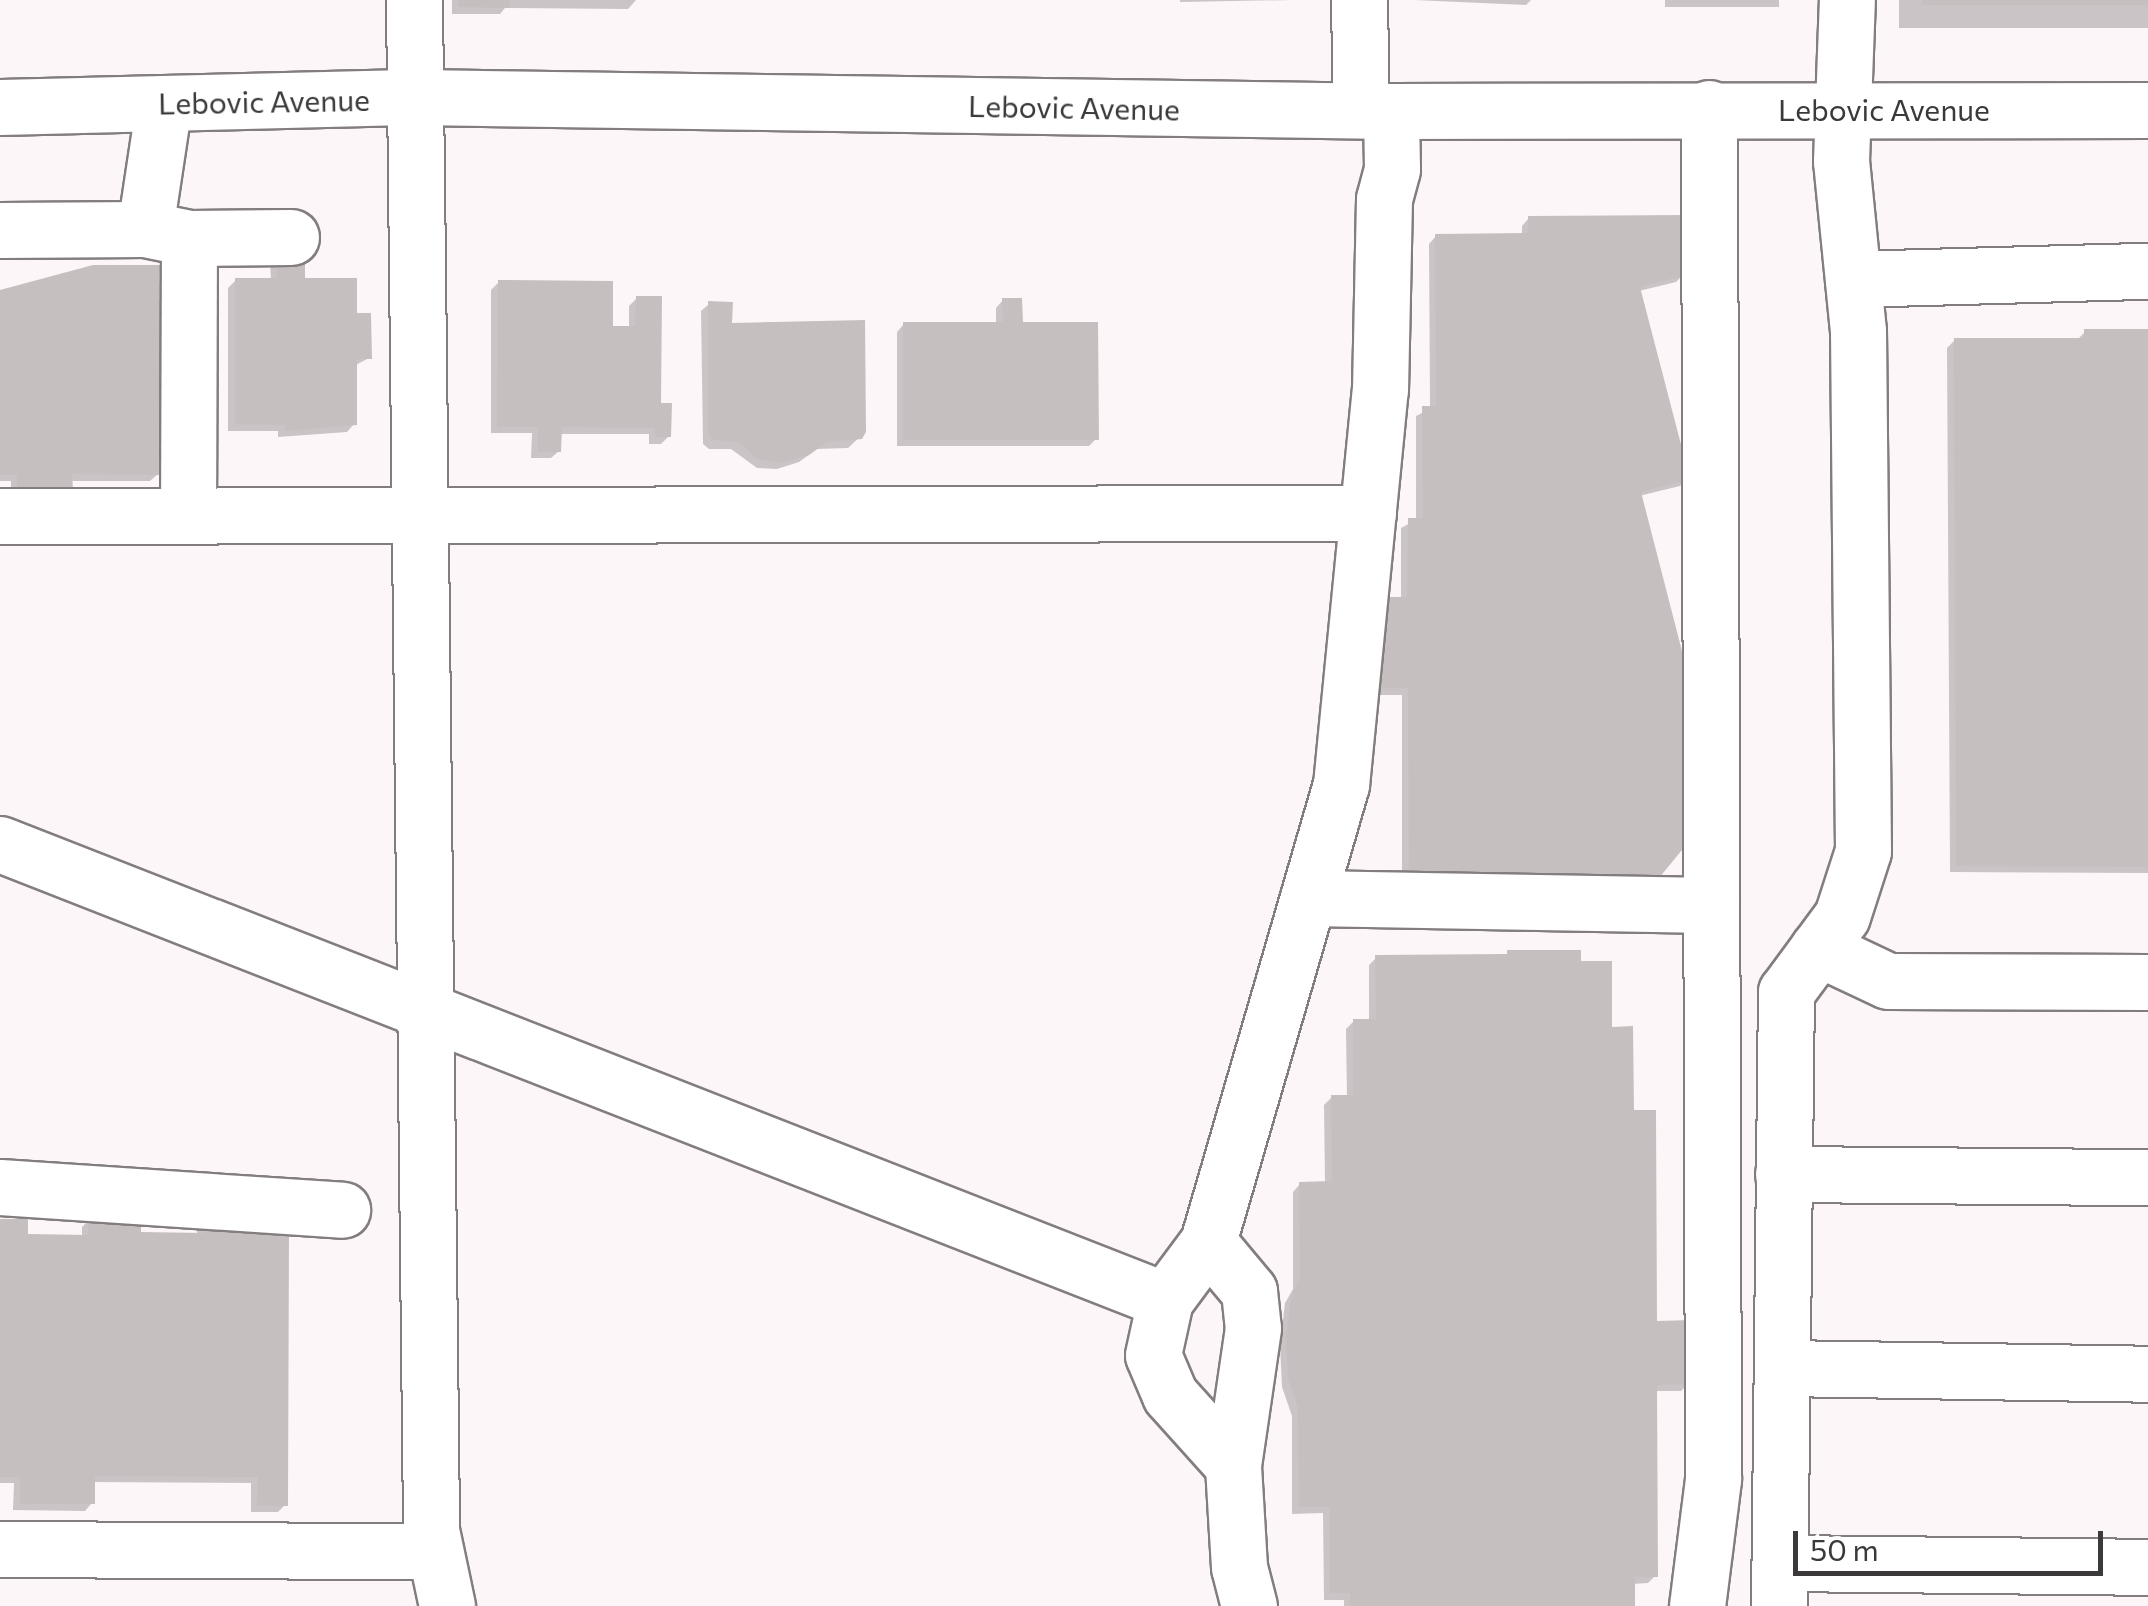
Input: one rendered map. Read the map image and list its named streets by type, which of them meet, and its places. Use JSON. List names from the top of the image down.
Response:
{
  "streets": {
    "street": ["Lebovic Avenue"]
  },
  "scale_bar": "50 m"
}
